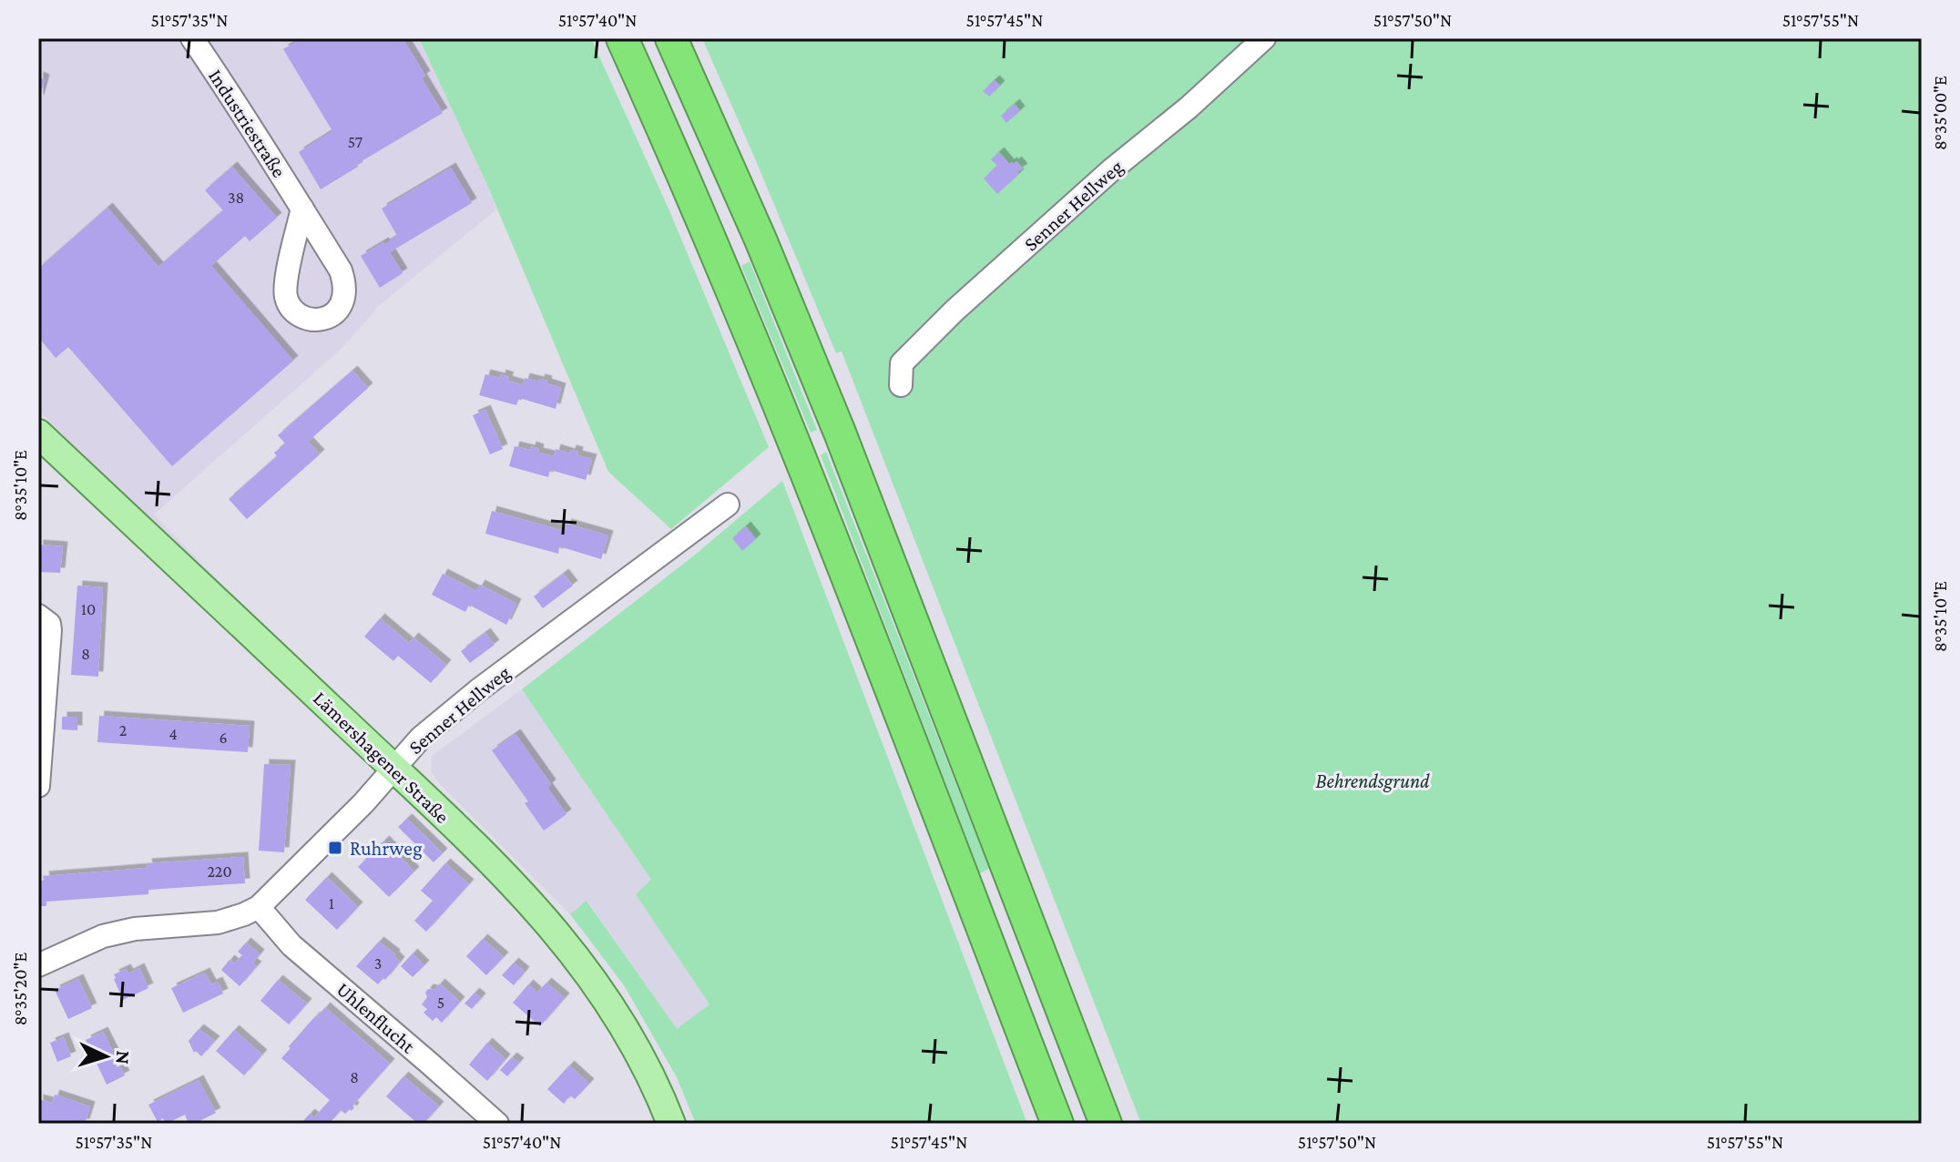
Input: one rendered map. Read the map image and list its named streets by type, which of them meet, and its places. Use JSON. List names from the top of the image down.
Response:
{
  "streets": {
    "main road": ["Lämershagener Straße"],
    "street": ["Industriestraße", "Senner Hellweg", "Uhlenflucht"]
  },
  "crossings": [
    ["Senner Hellweg", "Lämershagener Straße"],
    ["Senner Hellweg", "Uhlenflucht"]
  ],
  "parks": ["Behrendsgrund"],
  "places": {
    "transit": ["Ruhrweg"]
  },
  "house_numbers": [
    "57",
    "38",
    "10",
    "8",
    "2",
    "4",
    "6",
    "220",
    "1",
    "3",
    "5",
    "8"
  ],
  "north": "right",
  "coordinates": [
    "51°57'35\"N",
    "51°57'40\"N",
    "51°57'45\"N",
    "51°57'50\"N",
    "51°57'55\"N",
    "8°35'00\"E",
    "8°35'10\"E",
    "8°35'20\"E"
  ]
}
